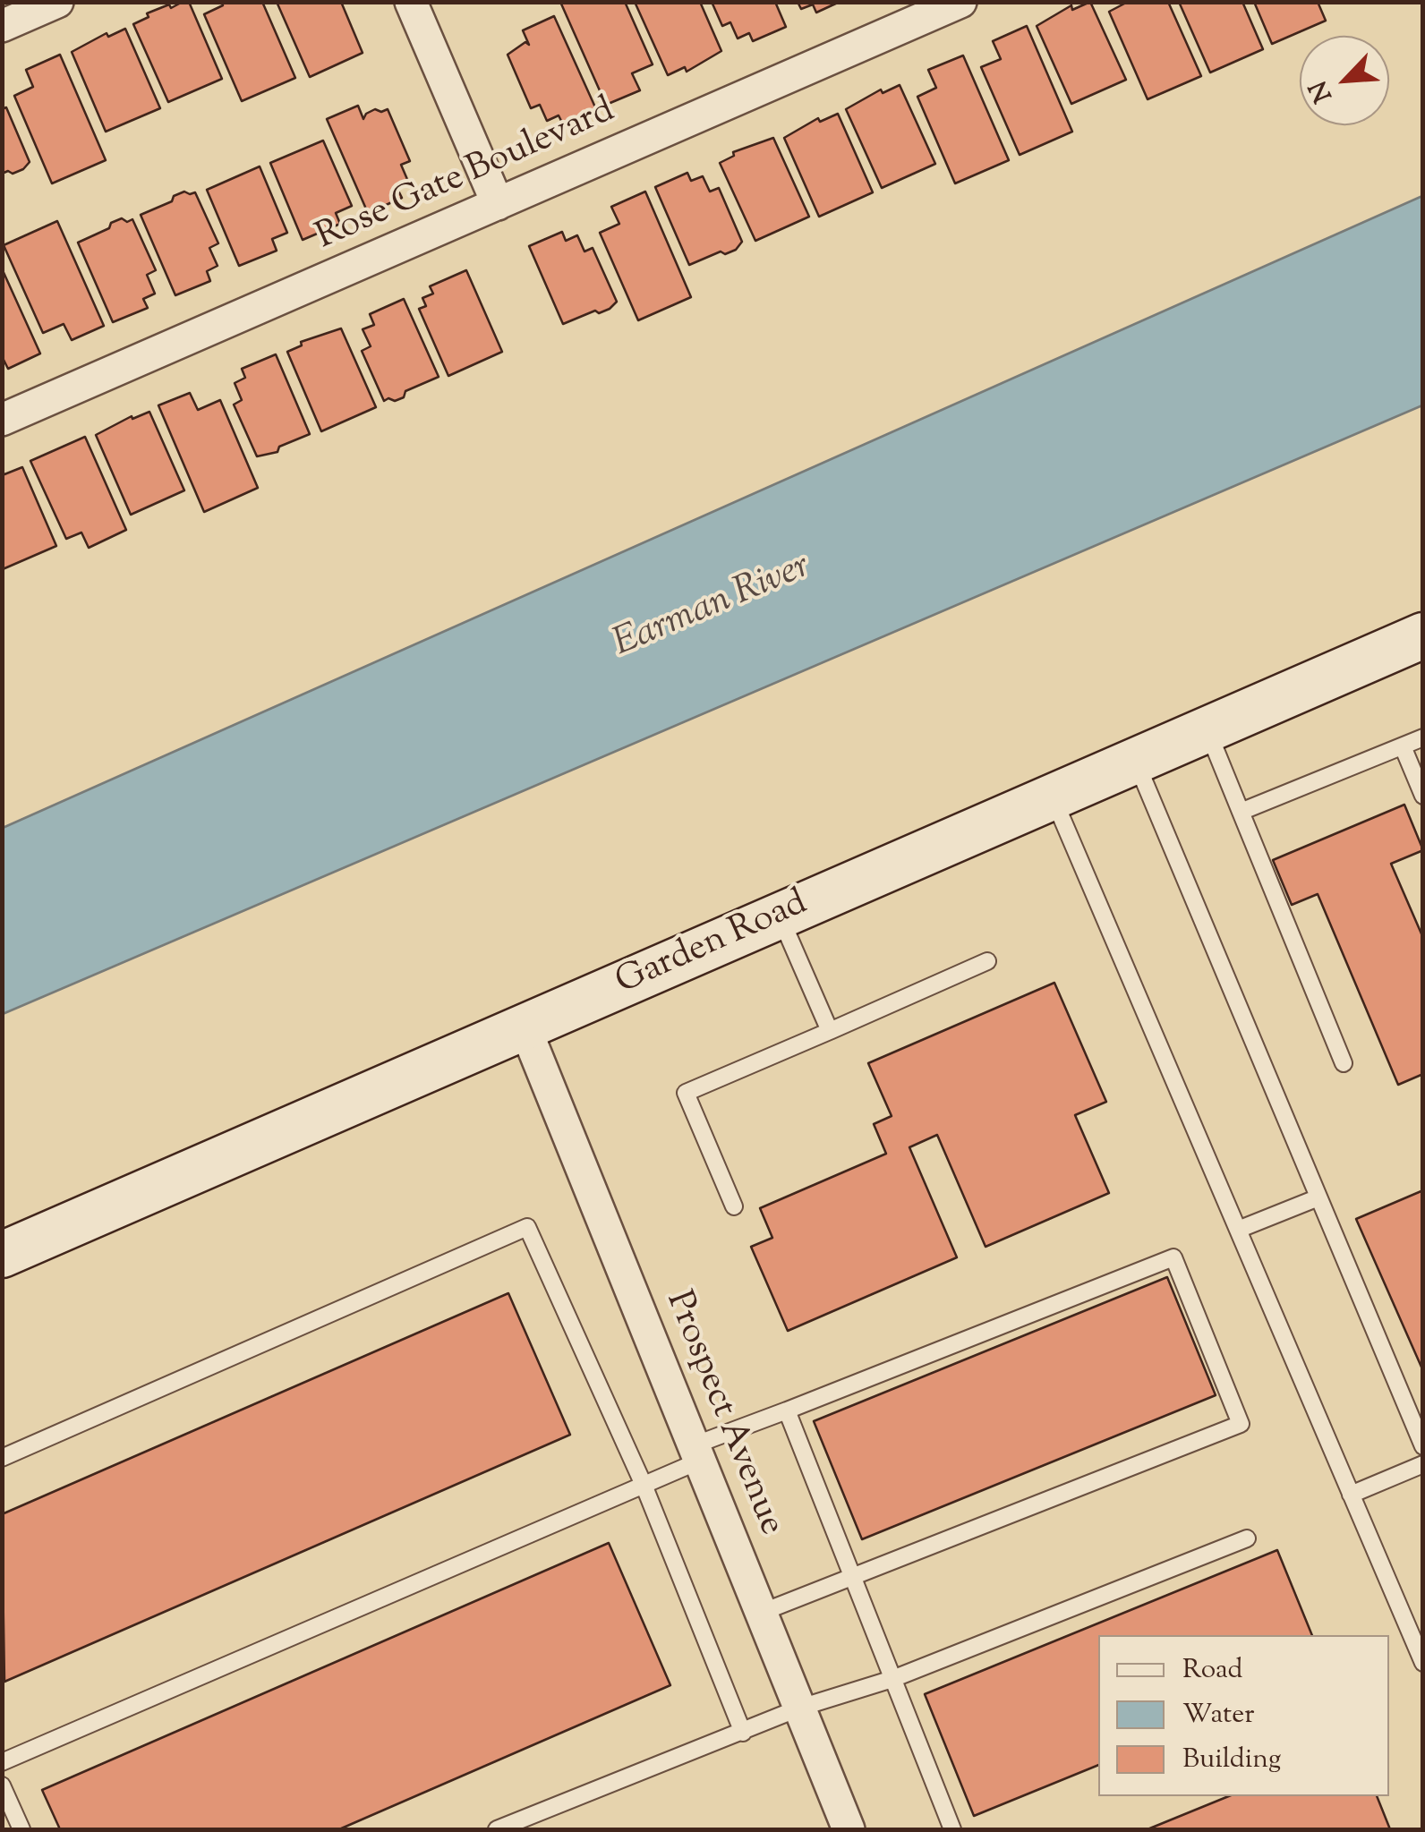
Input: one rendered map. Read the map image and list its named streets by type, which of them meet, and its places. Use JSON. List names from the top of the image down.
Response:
{
  "streets": {
    "street": ["Rose Gate Boulevard", "Garden Road", "Prospect Avenue"]
  },
  "crossings": [
    ["Garden Road", "Prospect Avenue"]
  ],
  "water": ["Earman River"],
  "legend": ["Road", "Water", "Building"],
  "north": "bottom left"
}
